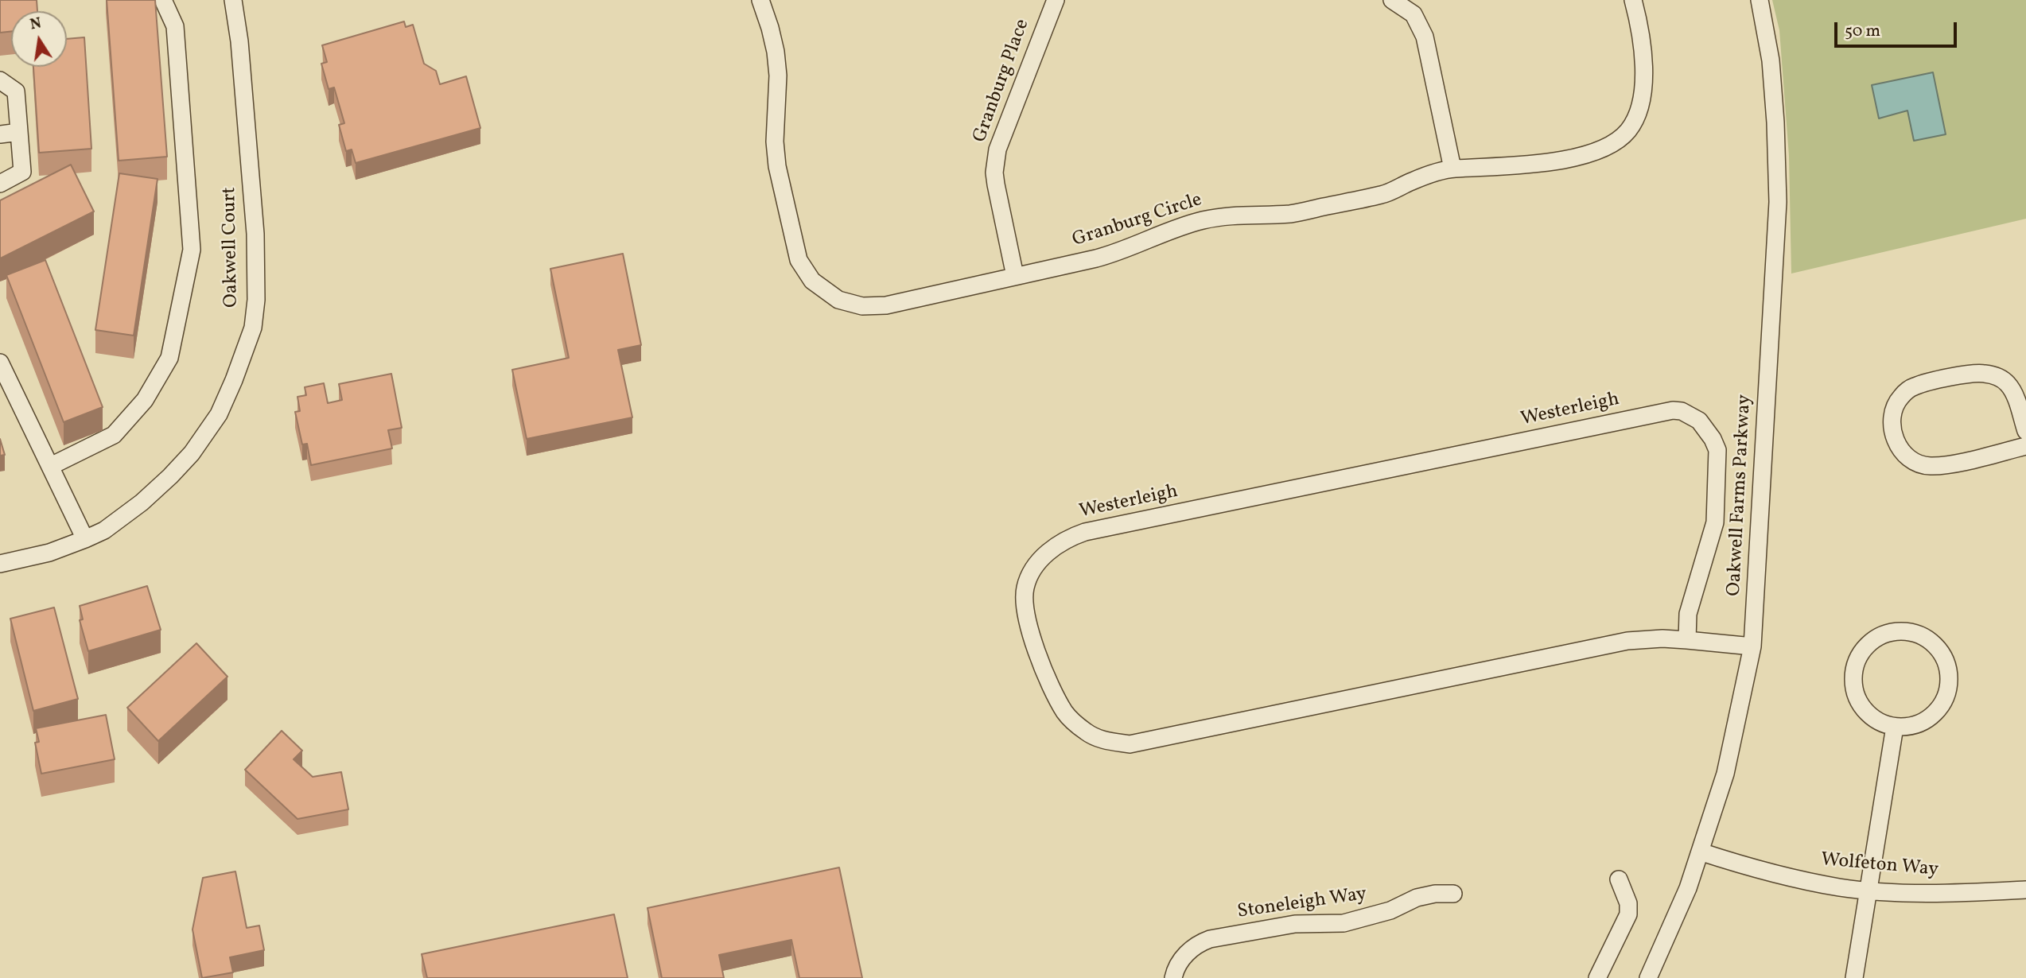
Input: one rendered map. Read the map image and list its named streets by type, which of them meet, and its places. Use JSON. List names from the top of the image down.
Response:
{
  "streets": {
    "street": [
      "Granburg Place",
      "Granburg Circle",
      "Oakwell Court",
      "Westerleigh",
      "Oakwell Farms Parkway",
      "Wolfeton Way",
      "Stoneleigh Way"
    ]
  },
  "crossings": [
    ["Granburg Place", "Granburg Circle"],
    ["Westerleigh", "Oakwell Farms Parkway"],
    ["Oakwell Farms Parkway", "Wolfeton Way"]
  ],
  "scale_bar": "50 m",
  "north": "top"
}
